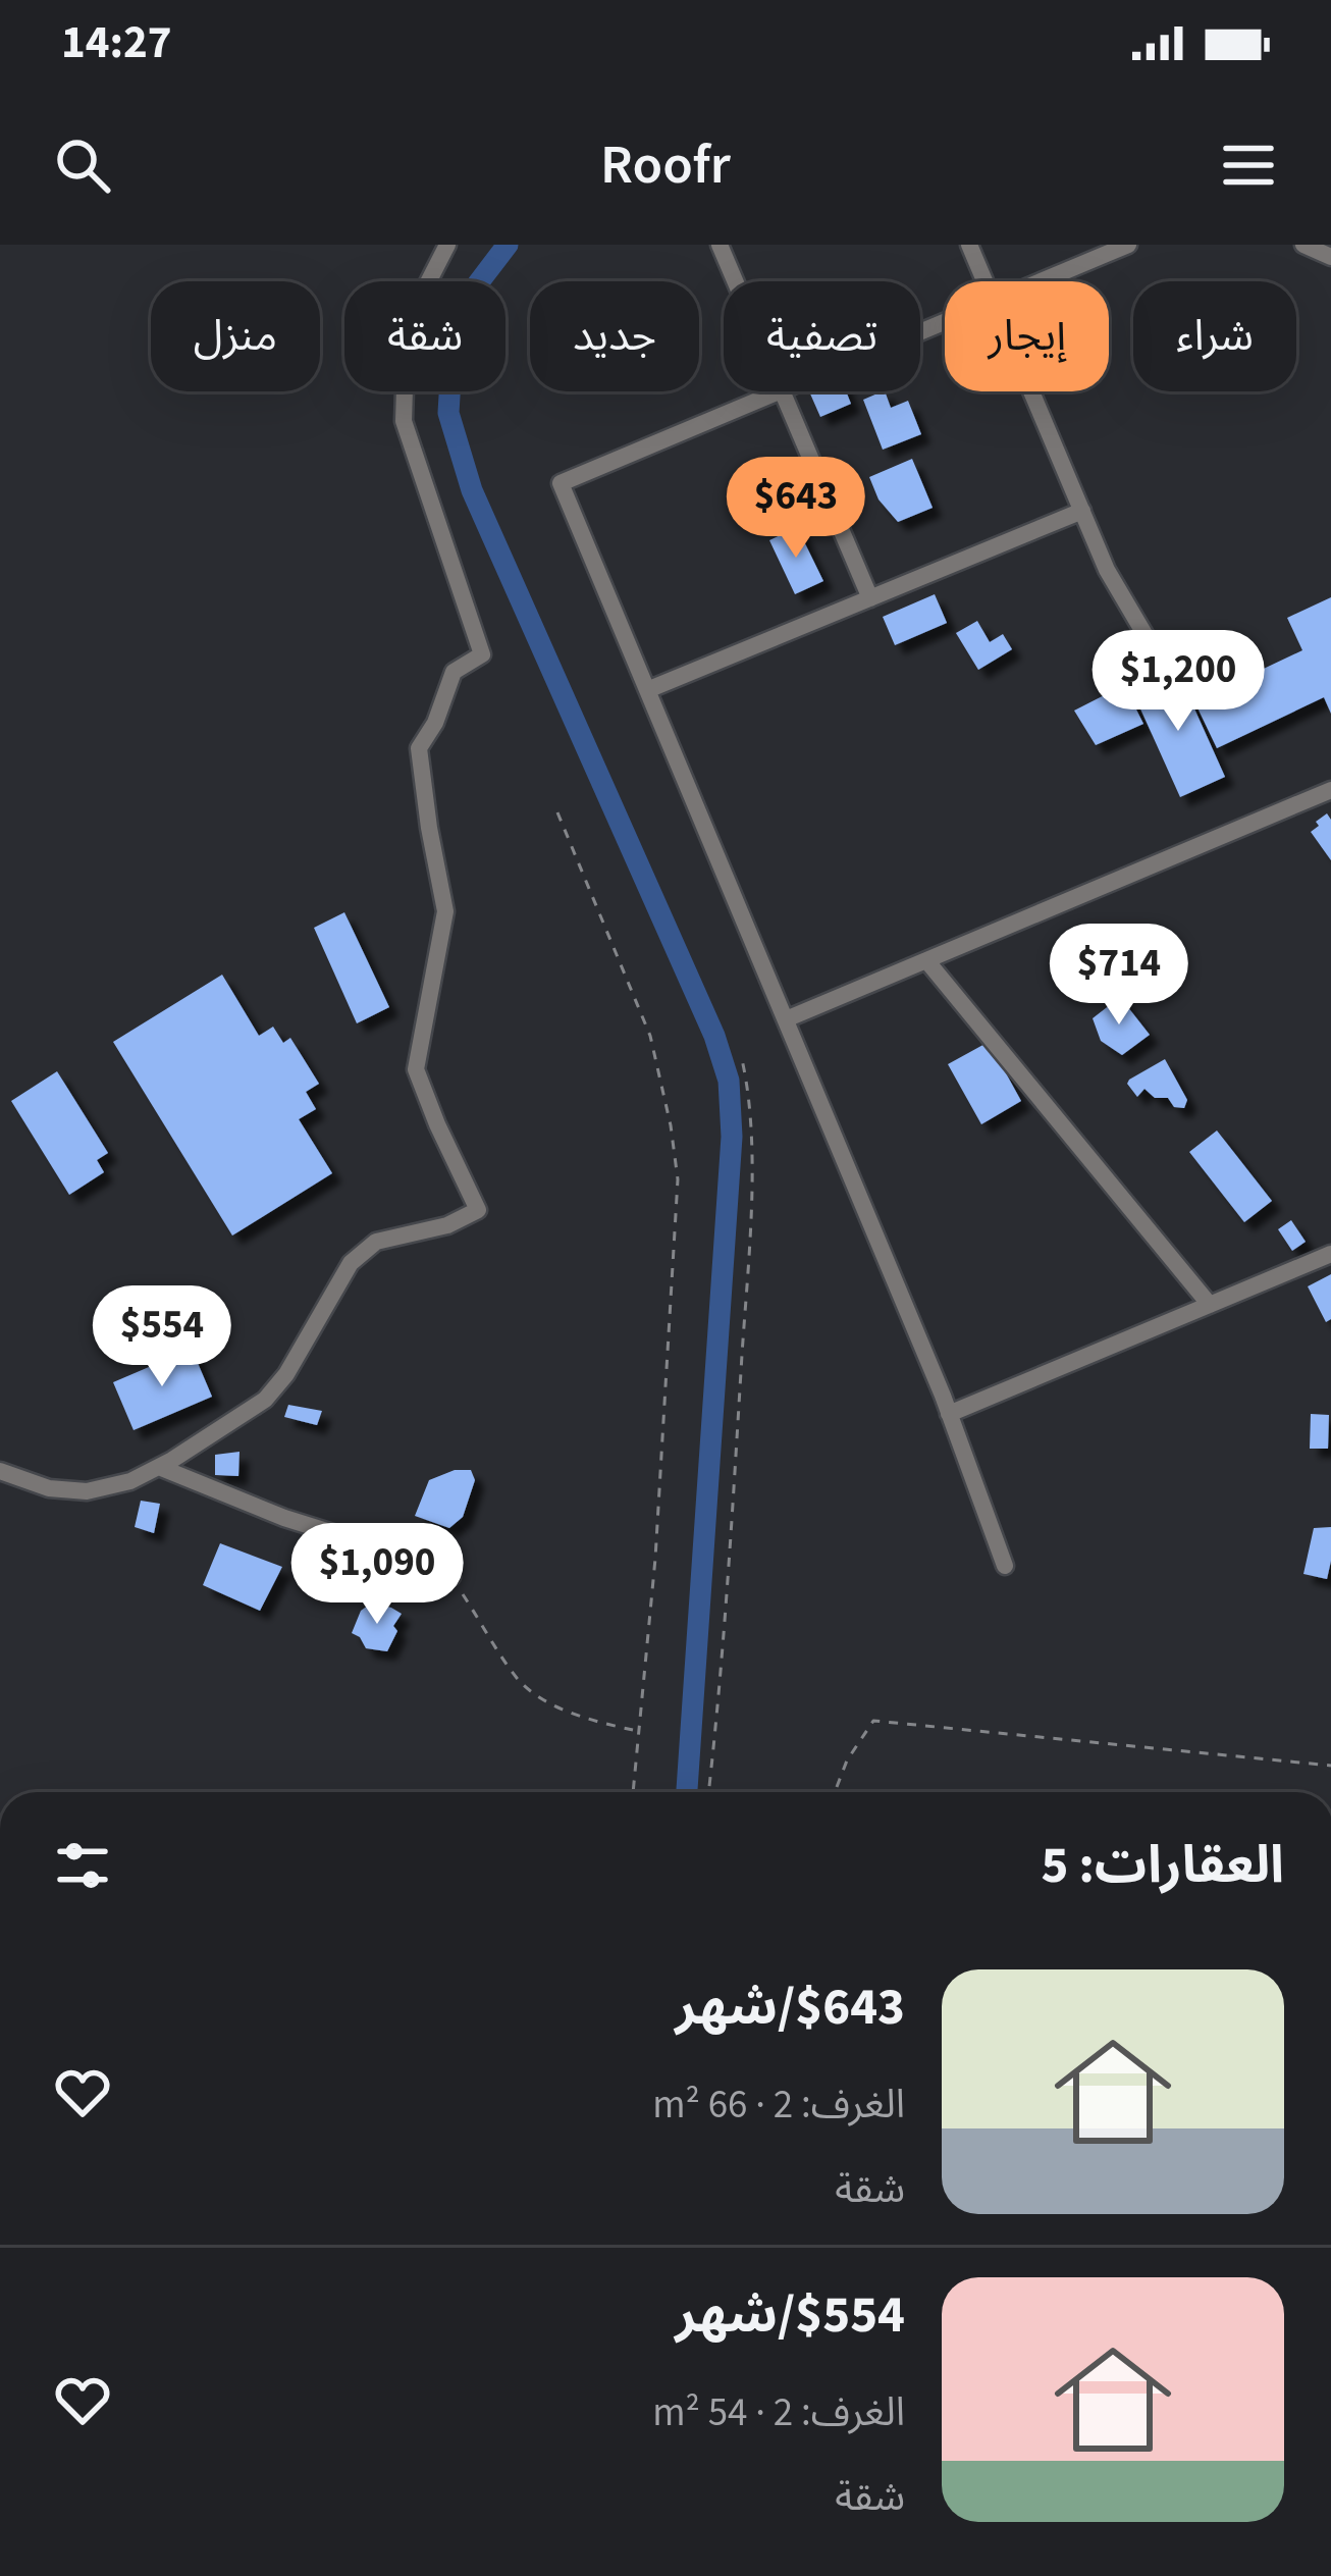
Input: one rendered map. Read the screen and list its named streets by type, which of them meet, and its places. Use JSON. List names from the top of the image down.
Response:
{
  "page": {
    "status": "14:27",
    "header": "Roofr",
    "chip": [
      "شراء",
      "إيجار",
      "تصفية",
      "جديد",
      "شقة",
      "منزل"
    ],
    "price": [
      "$643",
      "$1,200",
      "$714",
      "$554",
      "$1,090"
    ],
    "heading": "العقارات: 5",
    "list": [
      {
        "name": "$643/شهر",
        "note": "الغرف: 2 · 66 m² · شقة"
      },
      {
        "name": "$554/شهر",
        "note": "الغرف: 2 · 54 m² · شقة"
      }
    ]
  }
}
